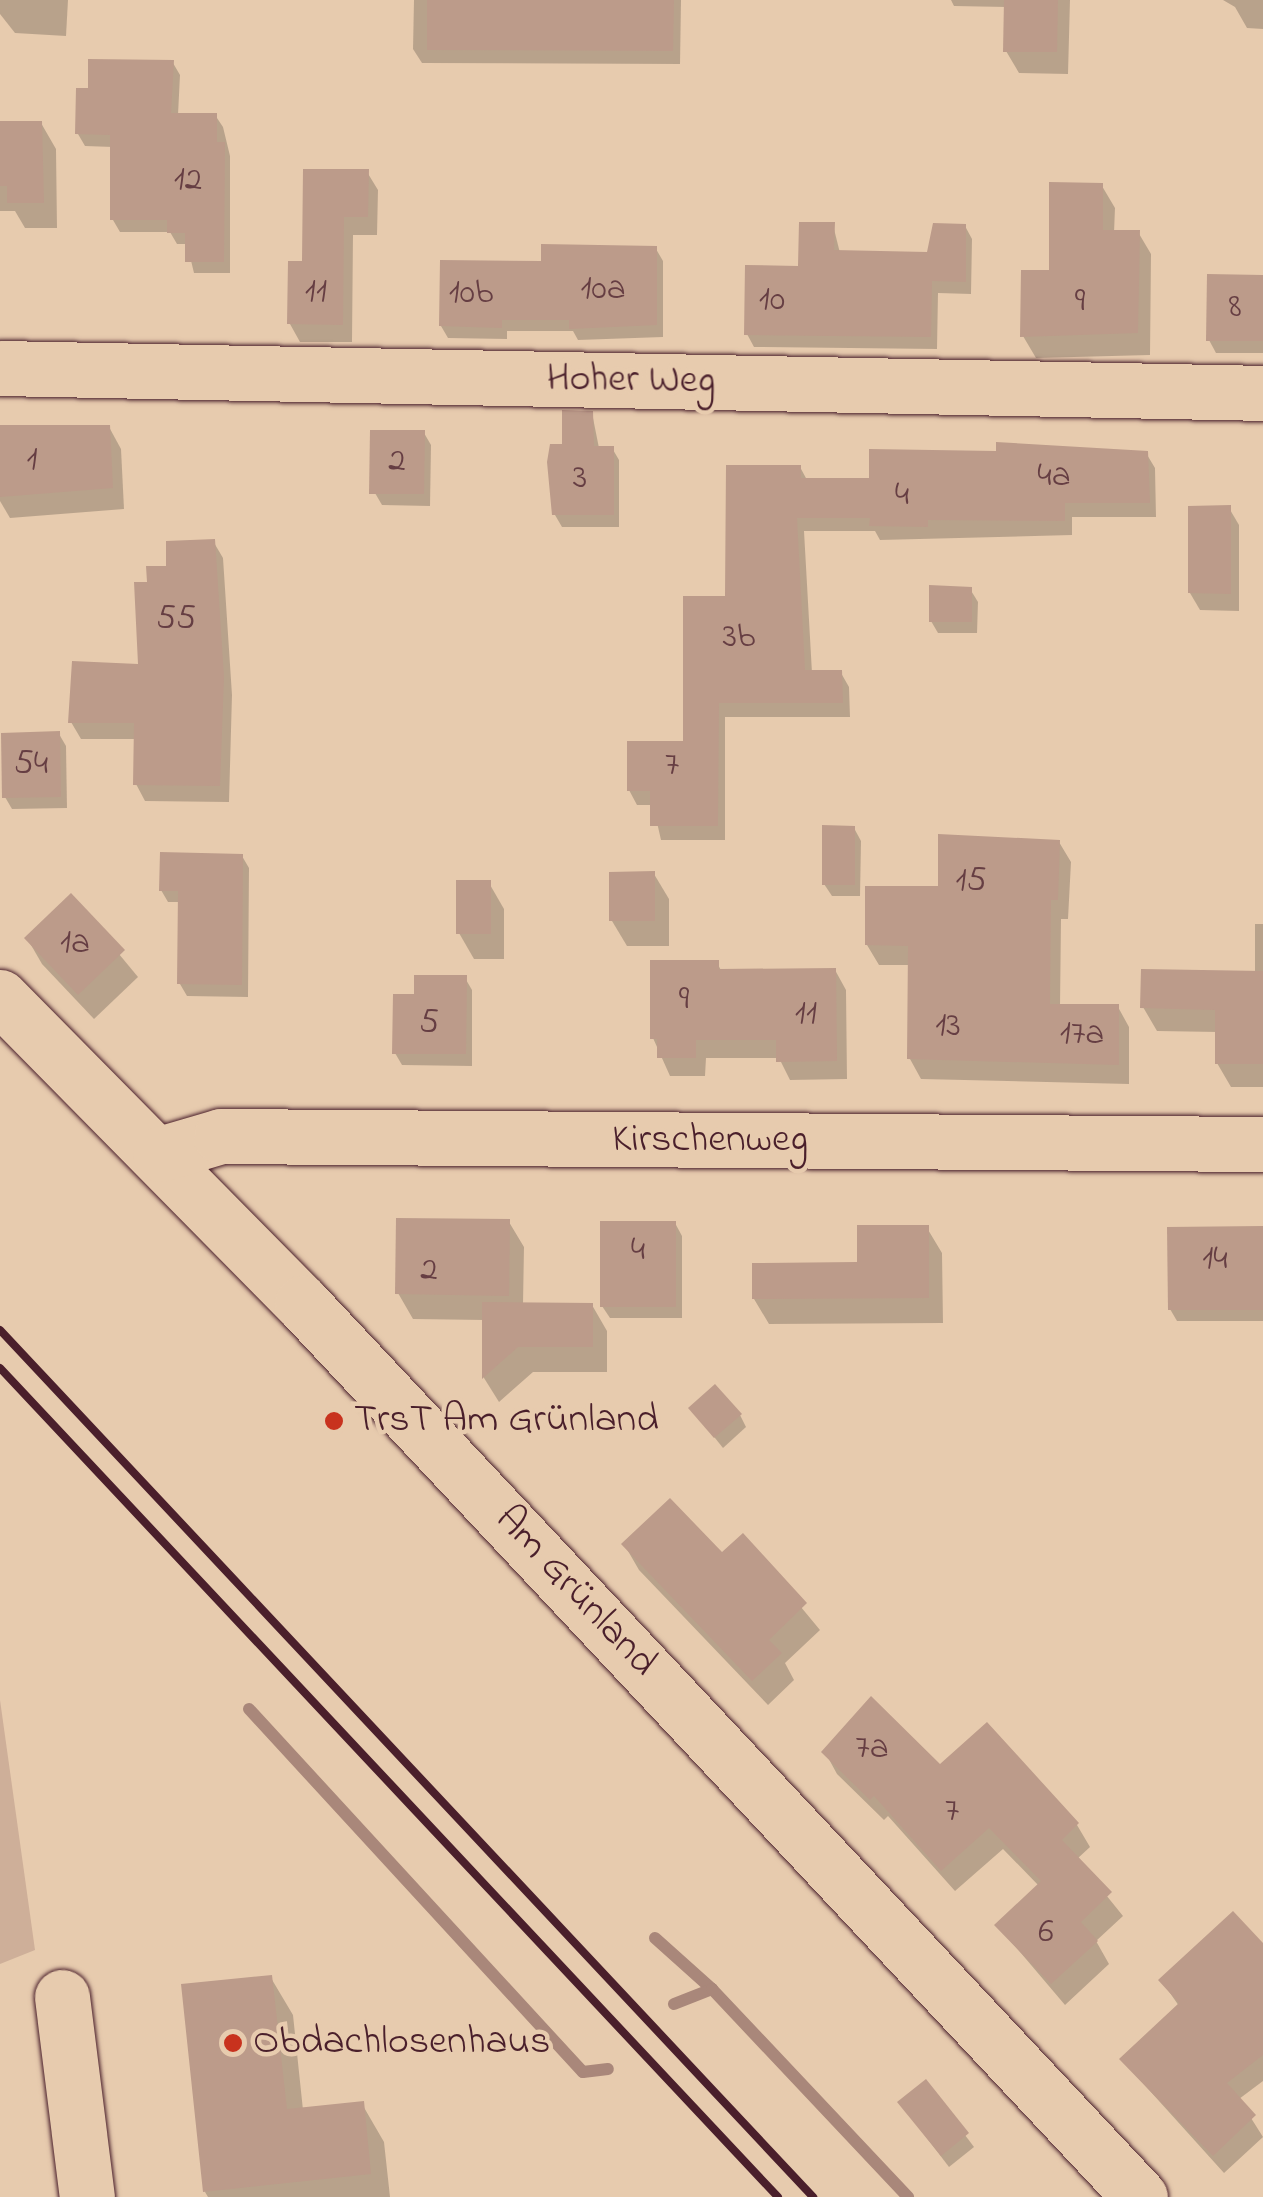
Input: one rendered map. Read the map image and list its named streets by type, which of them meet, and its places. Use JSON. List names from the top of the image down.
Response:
{
  "streets": {
    "street": ["Hoher Weg", "Kirschenweg", "Am Grünland"]
  },
  "crossings": [
    ["Kirschenweg", "Am Grünland"]
  ],
  "places": ["TrsT Am Grünland", "Obdachlosenhaus"],
  "house_numbers": [
    "12",
    "10a",
    "11",
    "10b",
    "10",
    "9",
    "8",
    "1",
    "2",
    "4a",
    "3",
    "4",
    "55",
    "3b",
    "54",
    "7",
    "15",
    "1a",
    "9",
    "11",
    "5",
    "13",
    "17a",
    "4",
    "14",
    "2",
    "7a",
    "7",
    "6"
  ]
}
